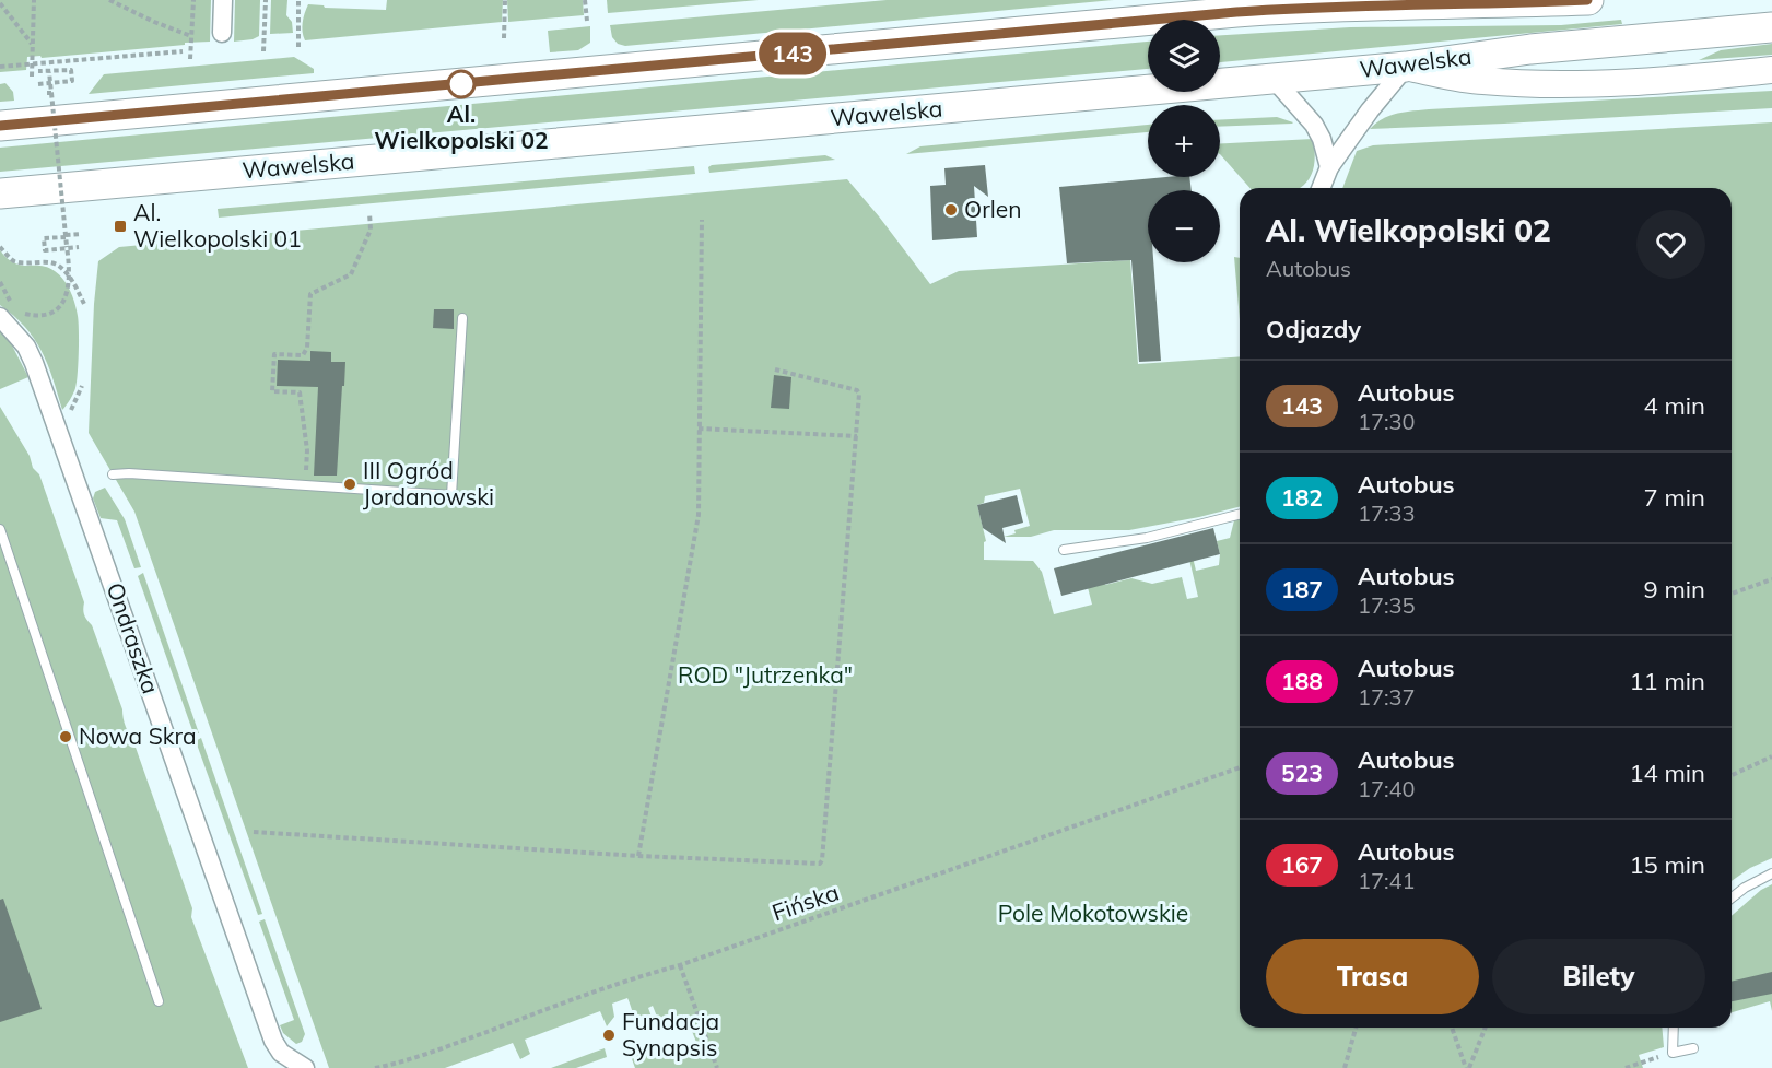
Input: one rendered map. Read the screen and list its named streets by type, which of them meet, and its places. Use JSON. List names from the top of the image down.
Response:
{
  "streets": {
    "main road": ["Wawelska"],
    "street": ["Ondraszka"],
    "path": ["Fińska"]
  },
  "parks": ["ROD \"Jutrzenka\"", "Pole Mokotowskie"],
  "places": {
    "other": [
      "Al. Wielkopolski 02",
      "Orlen",
      "III Ogród Jordanowski",
      "Nowa Skra",
      "Fundacja Synapsis"
    ],
    "transit": ["Al. Wielkopolski 01"]
  },
  "lines": ["bus line 143"],
  "page": {
    "on_map": "143",
    "map_buttons": ["+", "−"],
    "heading": [
      ["Al. Wielkopolski 02", "Autobus"],
      "Odjazdy"
    ],
    "list": [
      {
        "mark": "143",
        "name": "Autobus",
        "note": "17:30",
        "value": "4 min"
      },
      {
        "mark": "182",
        "name": "Autobus",
        "note": "17:33",
        "value": "7 min"
      },
      {
        "mark": "187",
        "name": "Autobus",
        "note": "17:35",
        "value": "9 min"
      },
      {
        "mark": "188",
        "name": "Autobus",
        "note": "17:37",
        "value": "11 min"
      },
      {
        "mark": "523",
        "name": "Autobus",
        "note": "17:40",
        "value": "14 min"
      },
      {
        "mark": "167",
        "name": "Autobus",
        "note": "17:41",
        "value": "15 min"
      }
    ],
    "buttons": ["Trasa", "Bilety"]
  }
}
